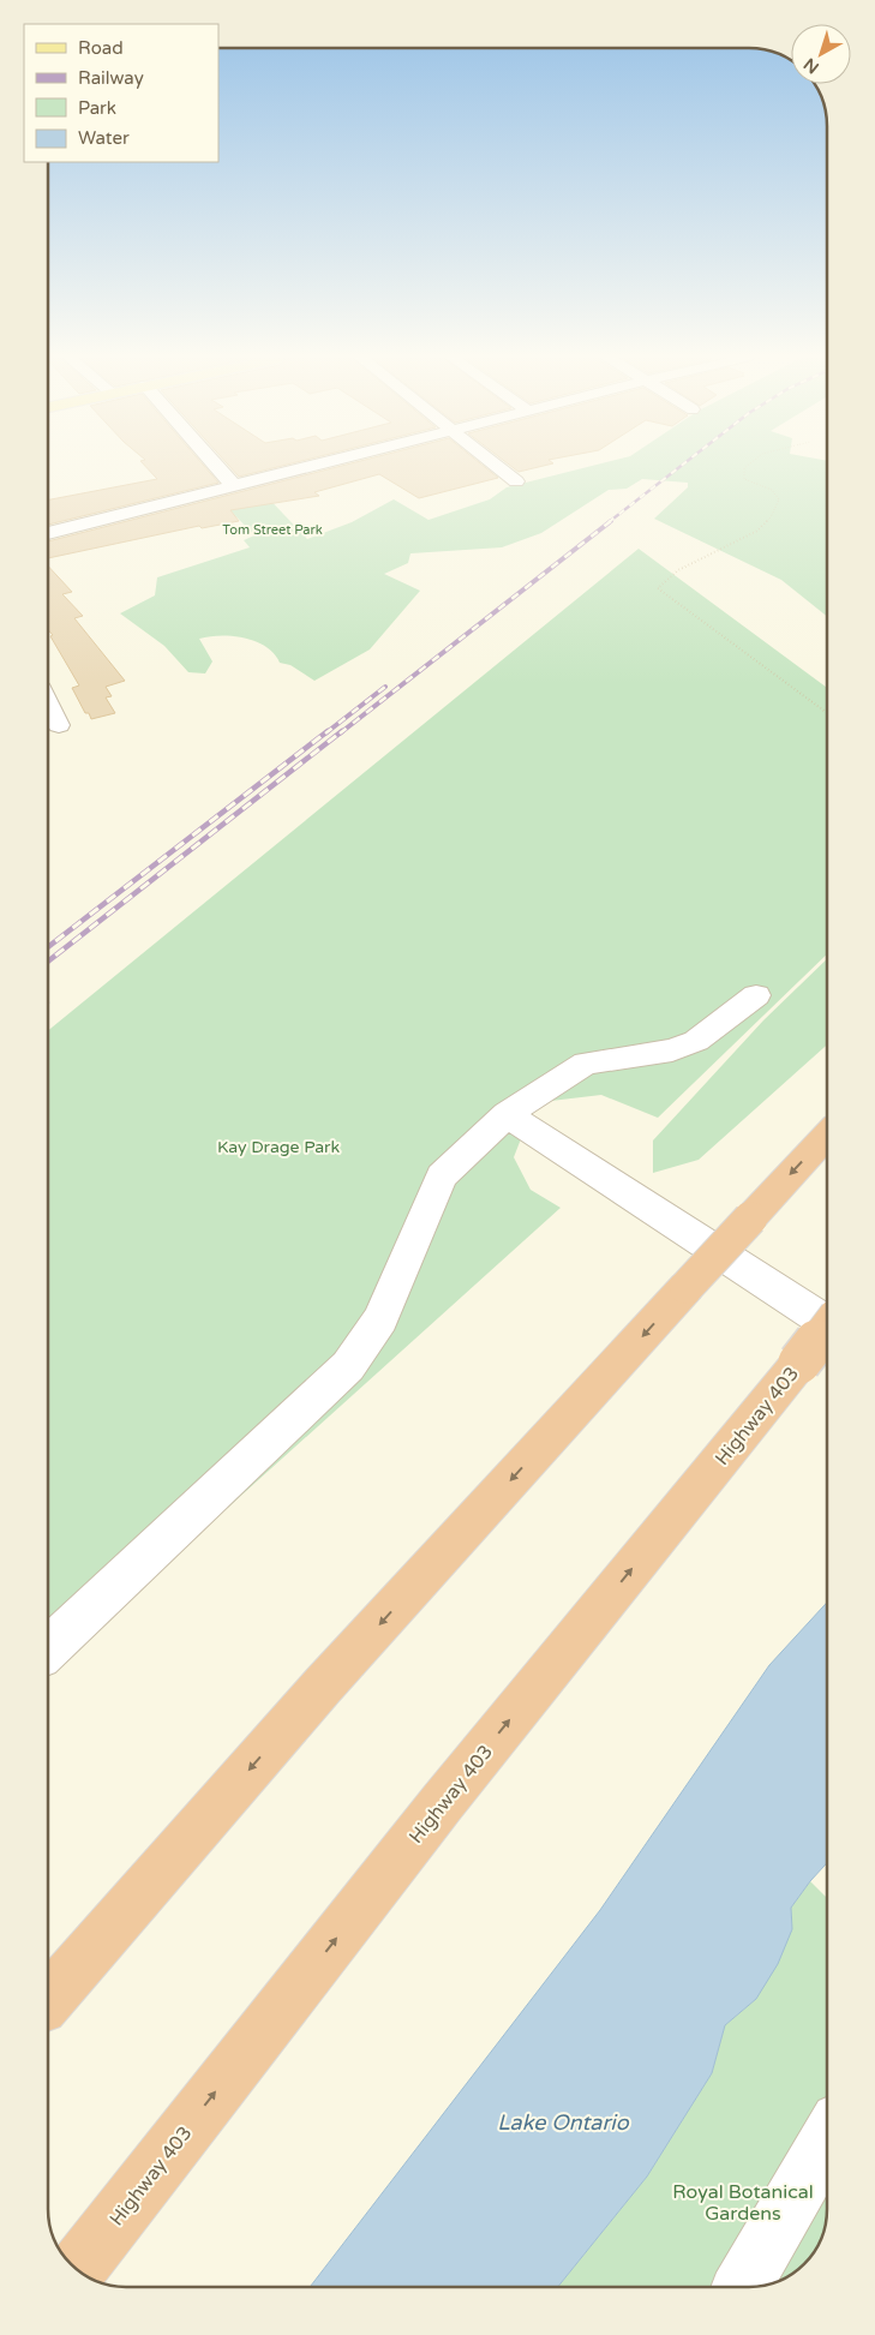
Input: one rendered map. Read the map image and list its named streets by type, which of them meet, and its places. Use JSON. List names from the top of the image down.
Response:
{
  "streets": {
    "highway": ["Highway 403"]
  },
  "water": ["Lake Ontario"],
  "parks": ["Tom Street Park", "Kay Drage Park", "Royal Botanical Gardens"],
  "legend": [
    "Road",
    "Railway",
    "Park",
    "Water"
  ],
  "north": "bottom left"
}
